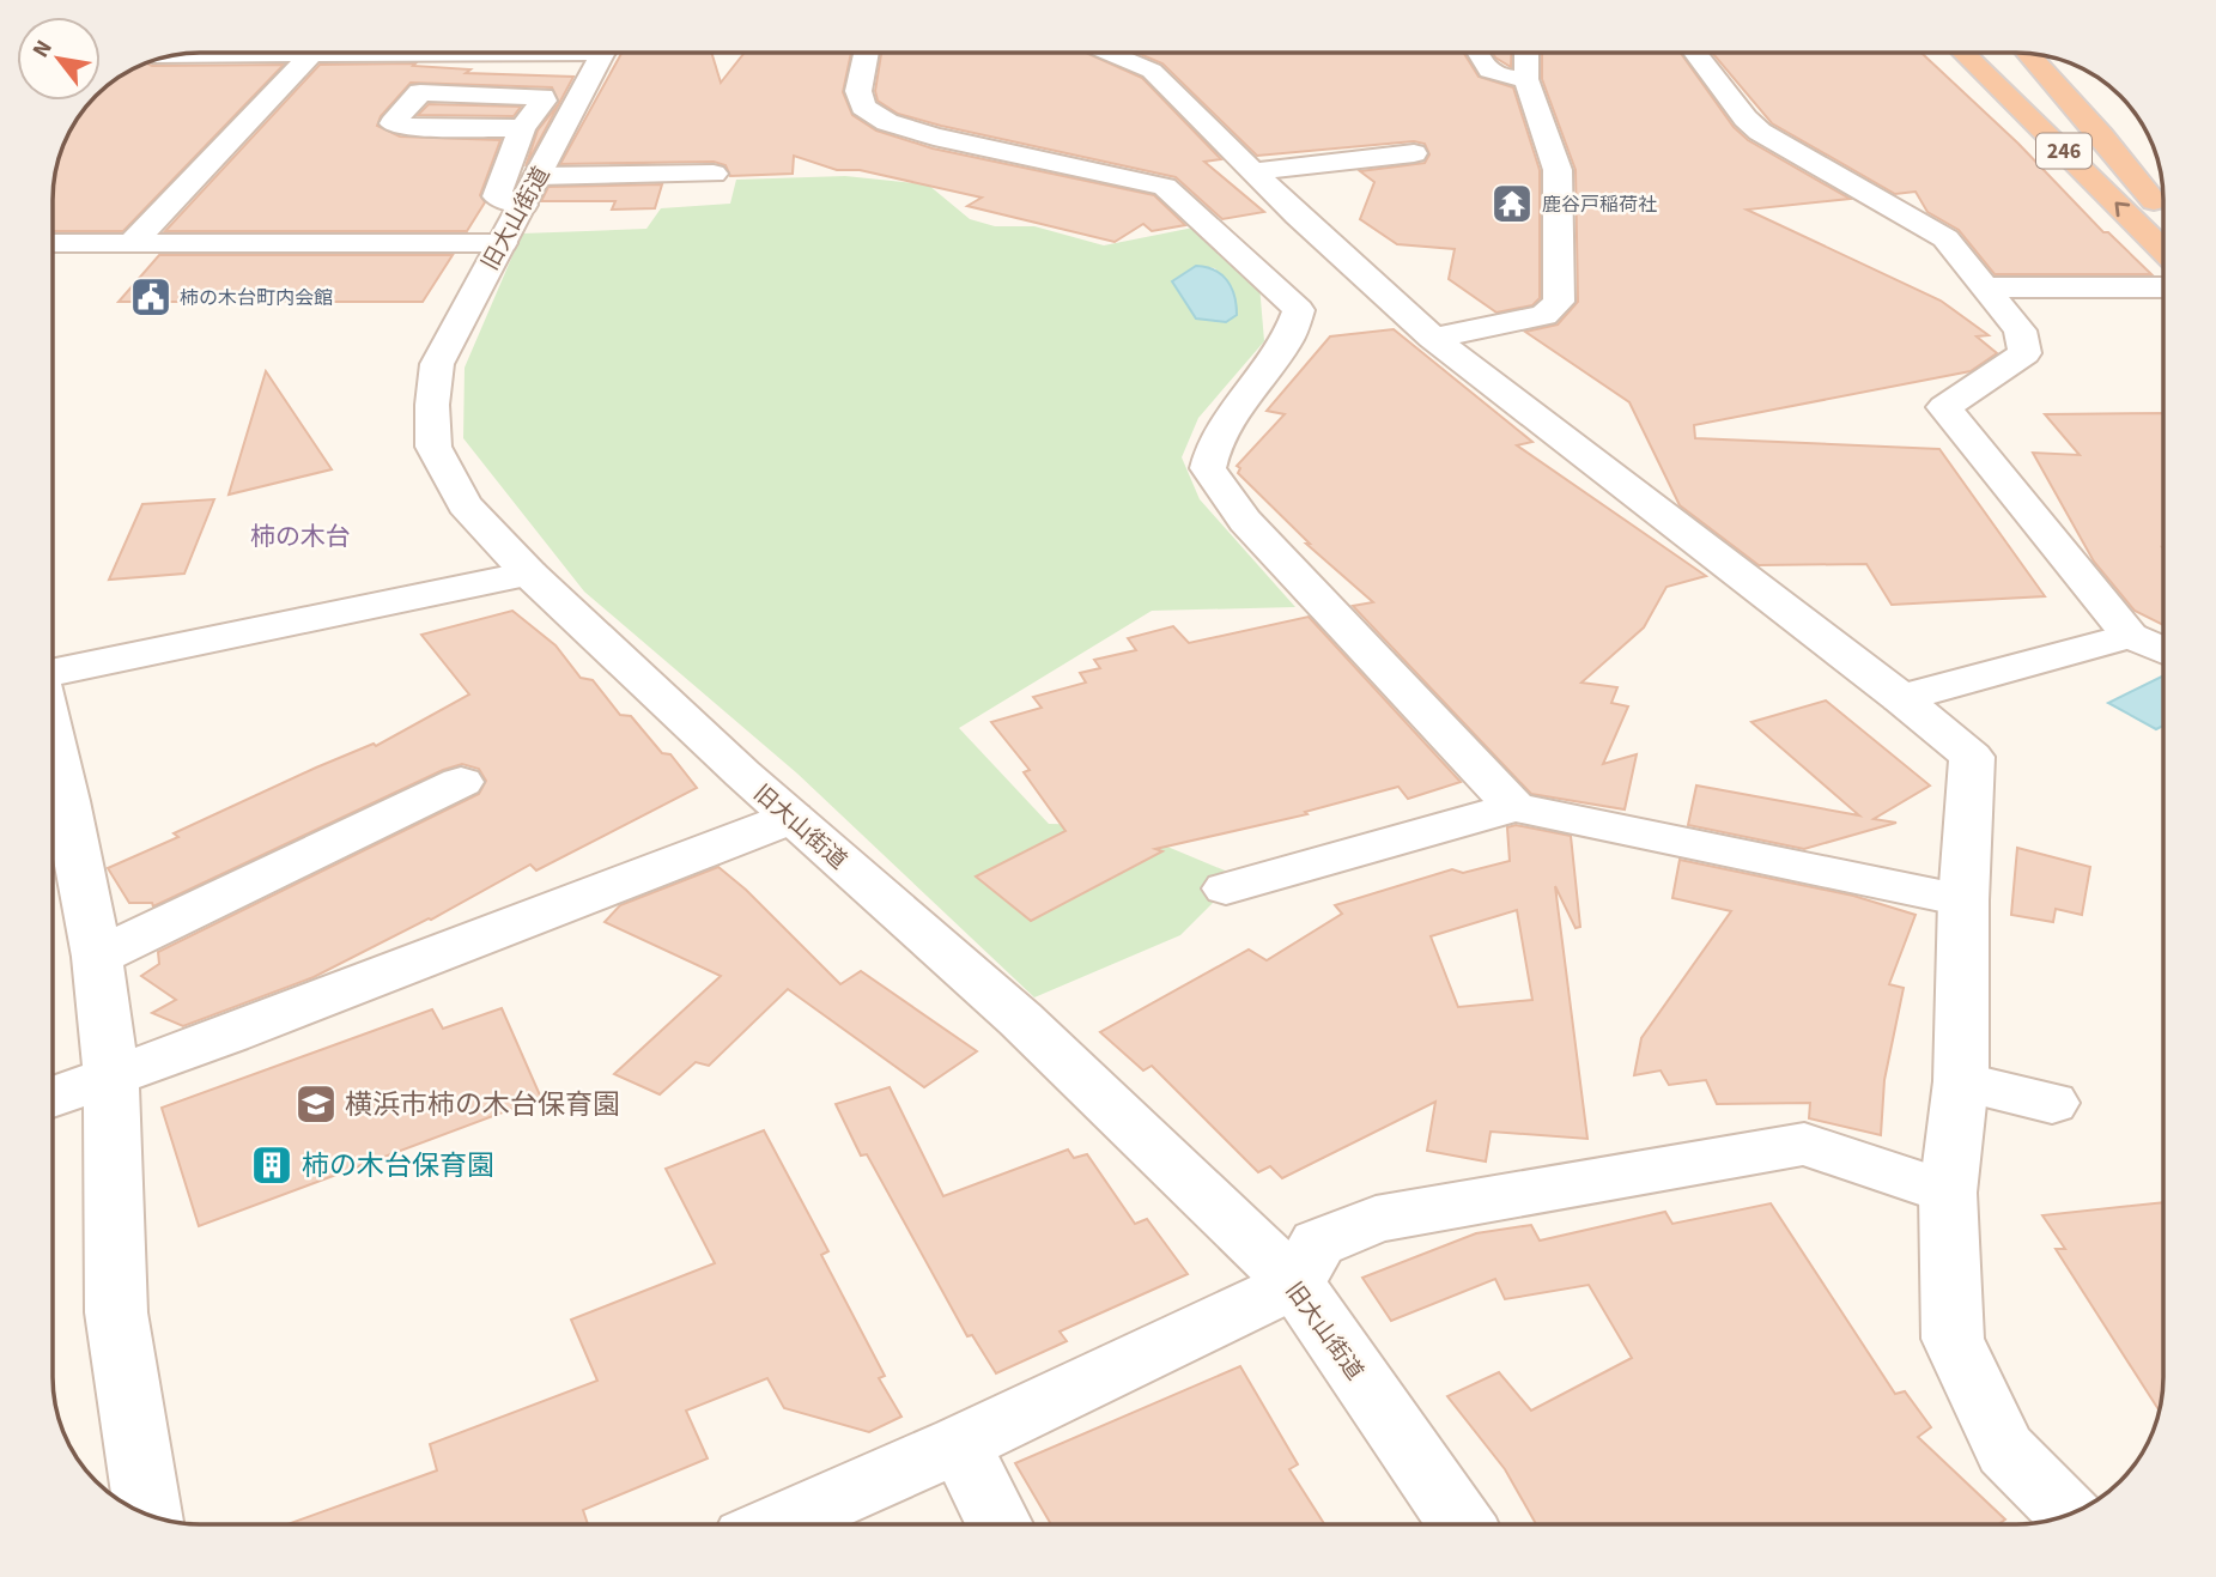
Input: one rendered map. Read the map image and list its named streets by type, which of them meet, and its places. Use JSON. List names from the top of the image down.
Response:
{
  "streets": {
    "highway": ["246"],
    "street": ["旧大山街道"]
  },
  "districts": ["柿の木台"],
  "places": {
    "temple": ["鹿谷戸稲荷社"],
    "public building": ["柿の木台町内会館"],
    "school or university": ["横浜市柿の木台保育園"],
    "building": ["柿の木台保育園"]
  },
  "north": "top left"
}
